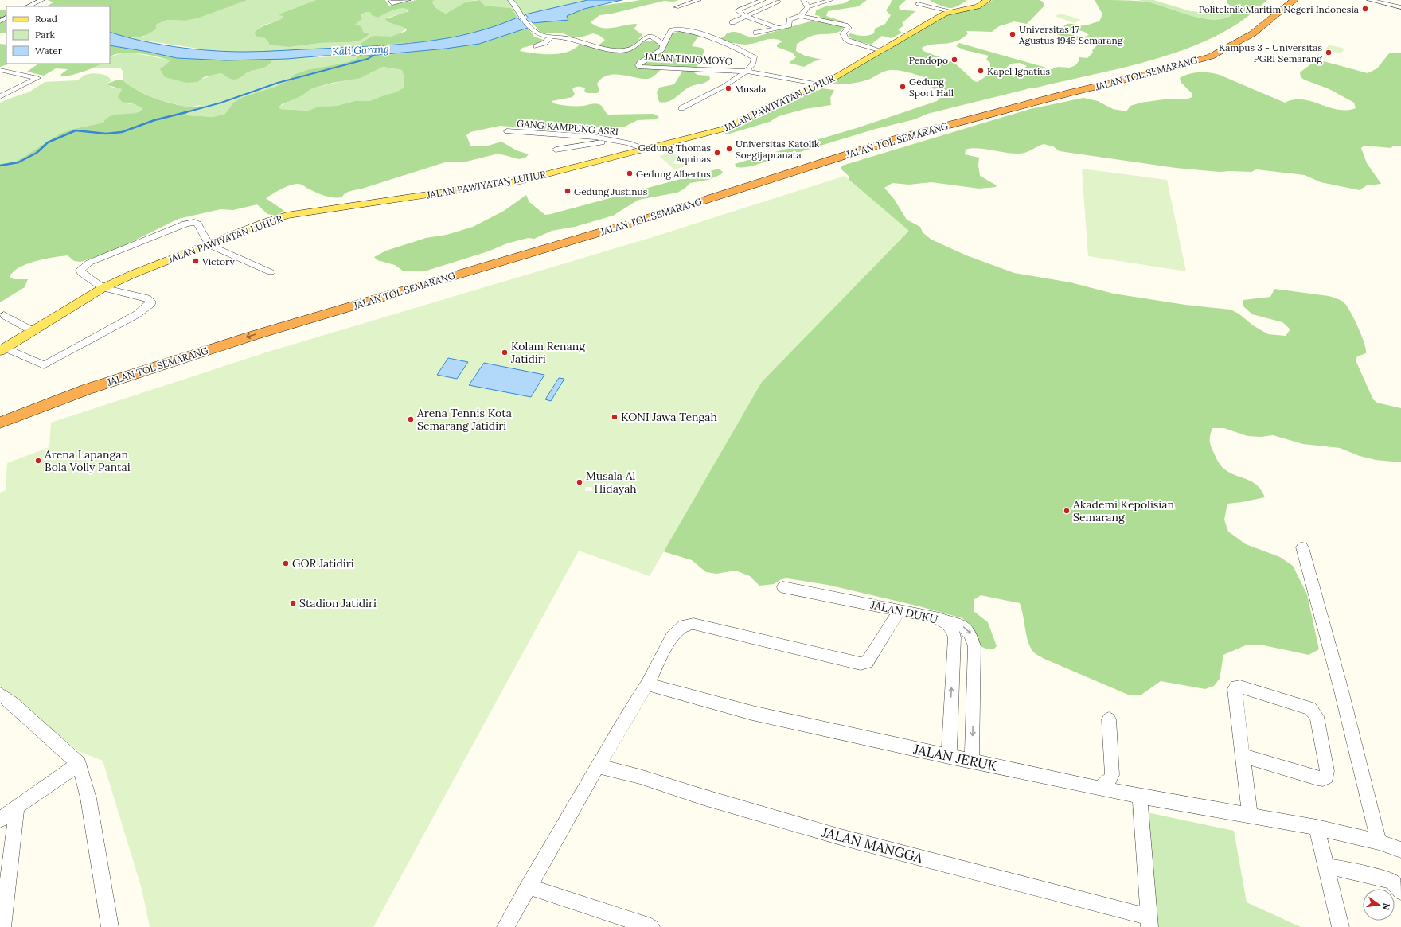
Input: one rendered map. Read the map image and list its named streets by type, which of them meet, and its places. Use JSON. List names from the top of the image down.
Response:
{
  "streets": {
    "highway": ["JALAN TOL SEMARANG"],
    "main road": ["JALAN PAWIYATAN LUHUR"],
    "street": [
      "JALAN TINJOMOYO",
      "GANG KAMPUNG ASRI",
      "JALAN DUKU",
      "JALAN JERUK",
      "JALAN MANGGA"
    ]
  },
  "crossings": [
    ["JALAN TINJOMOYO", "JALAN PAWIYATAN LUHUR"],
    ["JALAN PAWIYATAN LUHUR", "GANG KAMPUNG ASRI"],
    ["JALAN DUKU", "JALAN JERUK"]
  ],
  "one_way": ["JALAN DUKU"],
  "water": ["Kali Garang"],
  "places": [
    "Politeknik Maritim Negeri Indonesia",
    "Universitas 17 Agustus 1945 Semarang",
    "Kampus 3 - Universitas PGRI Semarang",
    "Pendopo",
    "Kapel Ignatius",
    "Gedung Sport Hall",
    "Musala",
    "Universitas Katolik Soegijapranata",
    "Gedung Thomas Aquinas",
    "Gedung Albertus",
    "Gedung Justinus",
    "Victory",
    "Kolam Renang Jatidiri",
    "KONI Jawa Tengah",
    "Arena Tennis Kota Semarang Jatidiri",
    "Arena Lapangan Bola Volly Pantai",
    "Musala Al - Hidayah",
    "Akademi Kepolisian Semarang",
    "GOR Jatidiri",
    "Stadion Jatidiri"
  ],
  "legend": ["Road", "Park", "Water"],
  "north": "right"
}
